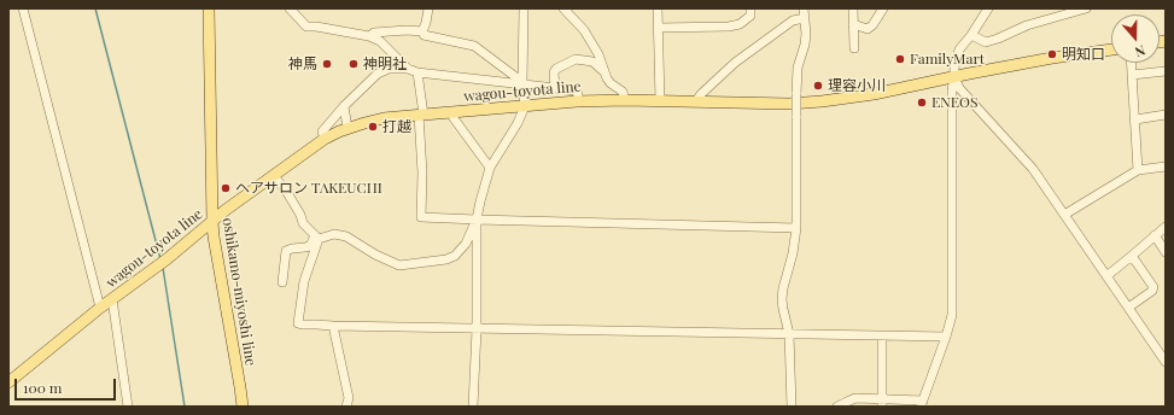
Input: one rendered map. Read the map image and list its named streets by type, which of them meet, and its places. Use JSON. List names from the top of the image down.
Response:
{
  "streets": {
    "main road": ["wagou-toyota line", "oshikamo-miyoshi line"]
  },
  "crossings": [
    ["wagou-toyota line", "oshikamo-miyoshi line"]
  ],
  "places": [
    "明知口",
    "FamilyMart",
    "神馬",
    "神明社",
    "理容小川",
    "ENEOS",
    "打越",
    "ヘアサロン TAKEUCHI"
  ],
  "scale_bar": "100 m",
  "north": "bottom"
}
